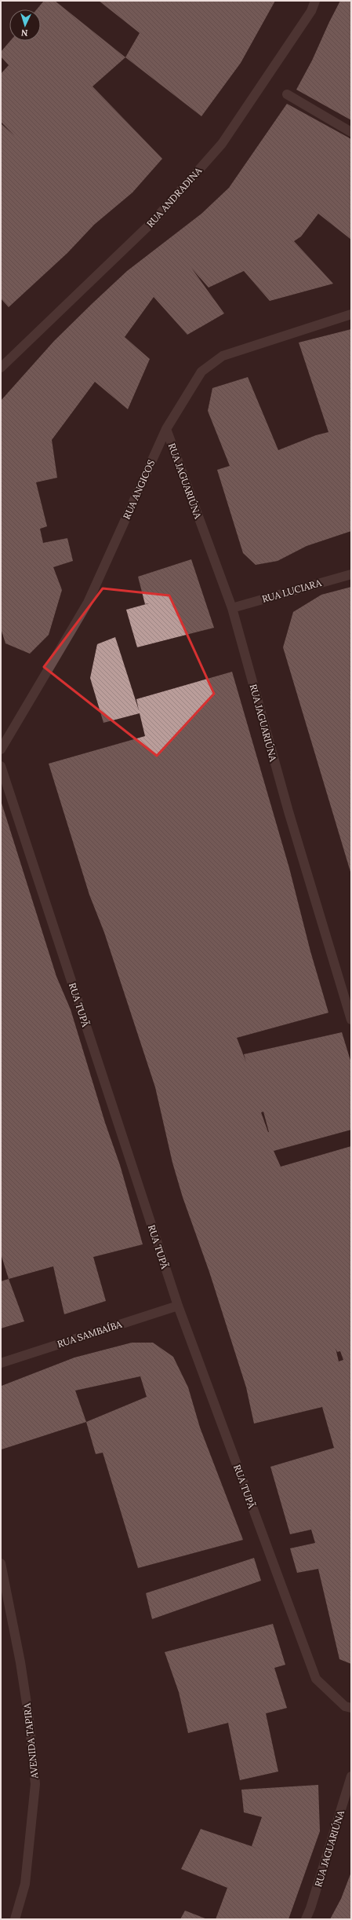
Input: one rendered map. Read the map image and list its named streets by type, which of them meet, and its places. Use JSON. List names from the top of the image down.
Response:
{
  "streets": {
    "street": [
      "RUA ANDRADINA",
      "RUA JAGUARIÚNA",
      "RUA ANGICOS",
      "RUA LUCIARA",
      "RUA TUPÃ",
      "RUA SAMBAÍBA",
      "AVENIDA TAPIRA"
    ]
  },
  "crossings": [
    ["RUA JAGUARIÚNA", "RUA ANGICOS"],
    ["RUA JAGUARIÚNA", "RUA LUCIARA"],
    ["RUA TUPÃ", "RUA SAMBAÍBA"]
  ],
  "north": "bottom"
}
